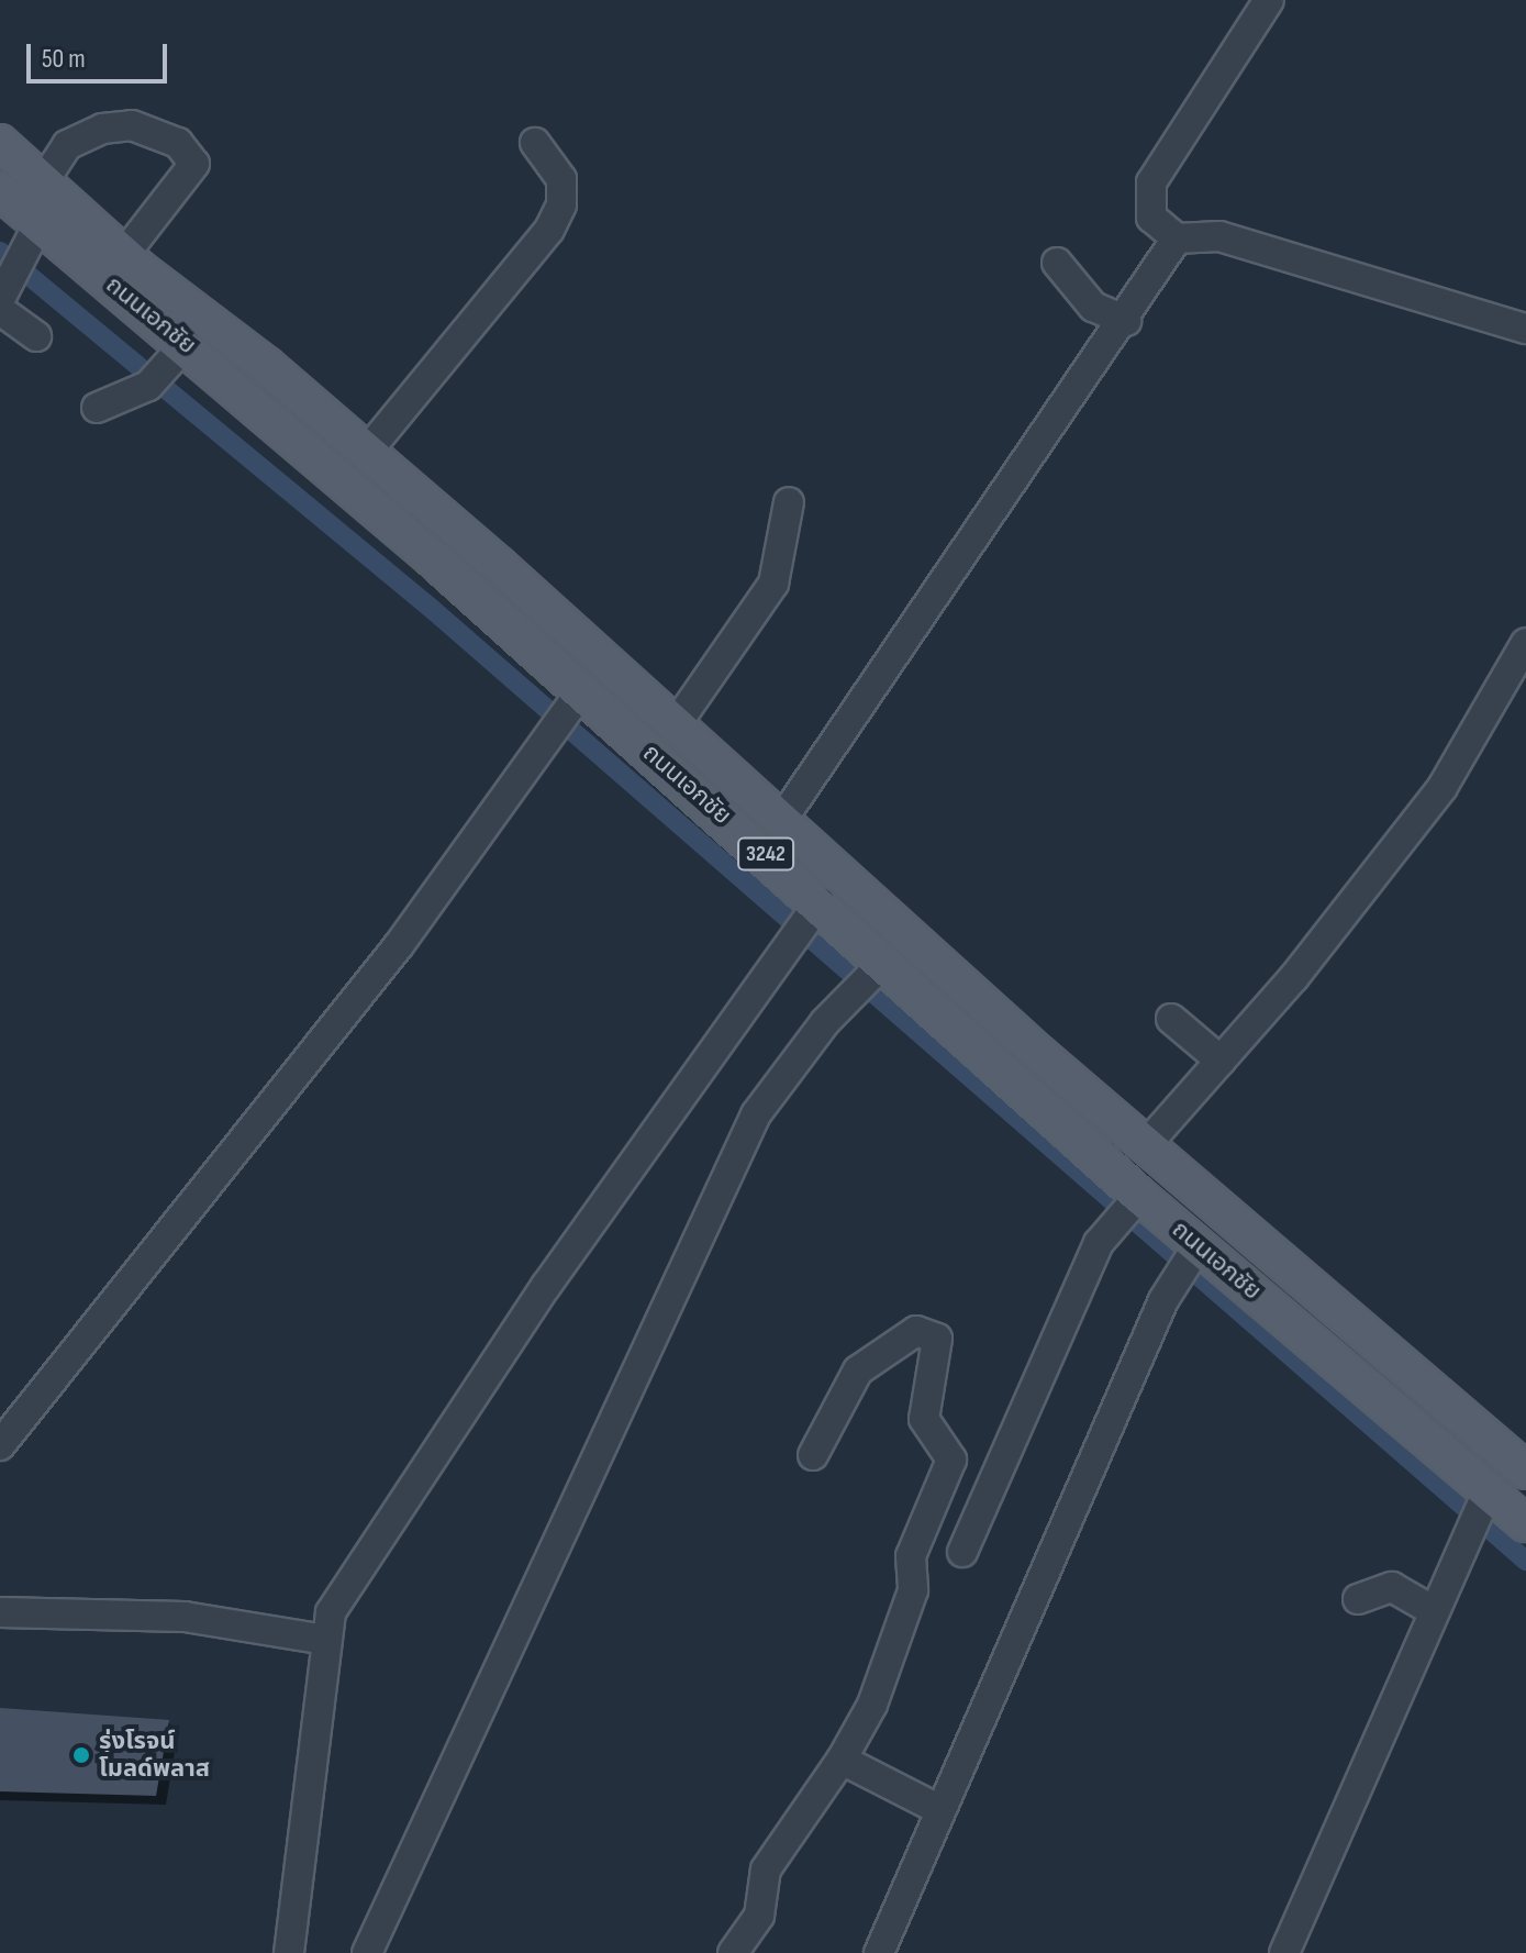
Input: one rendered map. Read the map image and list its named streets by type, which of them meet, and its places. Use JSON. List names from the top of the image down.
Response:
{
  "streets": {
    "main road": ["ถนนเอกชัย", "3242"]
  },
  "places": ["รุ่งโรจน์ โมลด์พลาส"],
  "scale_bar": "50 m"
}
